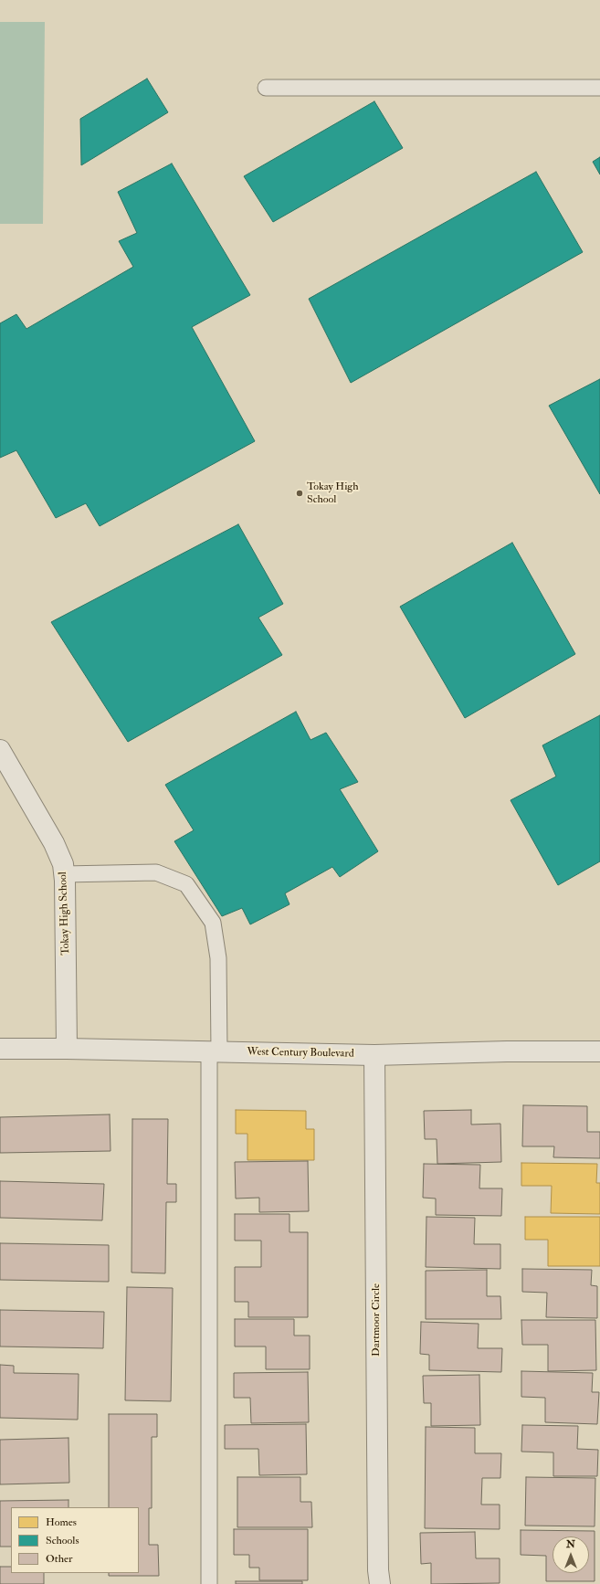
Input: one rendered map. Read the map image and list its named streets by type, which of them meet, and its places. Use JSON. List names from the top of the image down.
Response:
{
  "streets": {
    "street": ["Tokay High School", "West Century Boulevard", "Dartmoor Circle"]
  },
  "crossings": [
    ["Tokay High School", "West Century Boulevard"],
    ["West Century Boulevard", "Dartmoor Circle"]
  ],
  "places": ["Tokay High School"],
  "legend": ["Homes", "Schools", "Other"],
  "north": "top"
}
